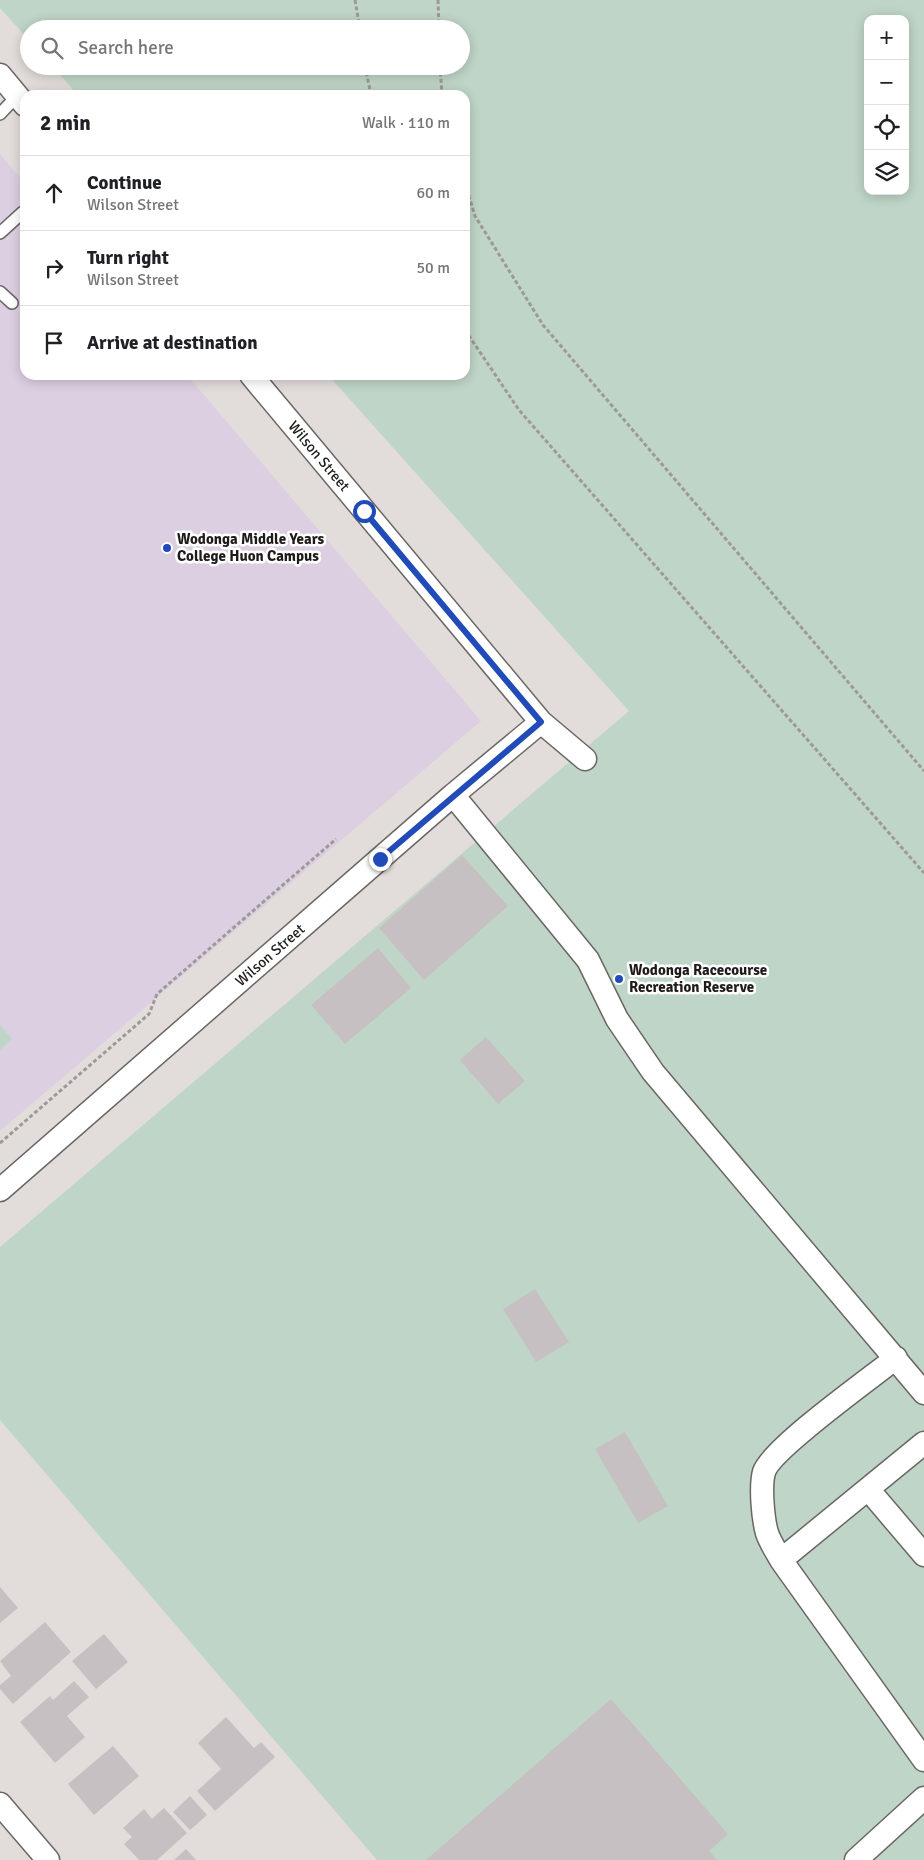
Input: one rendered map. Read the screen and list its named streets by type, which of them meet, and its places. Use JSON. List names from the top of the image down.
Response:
{
  "streets": {
    "street": ["Wilson Street"]
  },
  "places": ["Wodonga Middle Years College Huon Campus", "Wodonga Racecourse Recreation Reserve"],
  "page": {
    "map_buttons": ["+", "−"],
    "search": "Search here",
    "heading": ["2 min", "Walk · 110 m"],
    "list": [
      ["Continue", "Wilson Street", "60 m"],
      ["Turn right", "Wilson Street", "50 m"],
      "Arrive at destination"
    ]
  }
}
